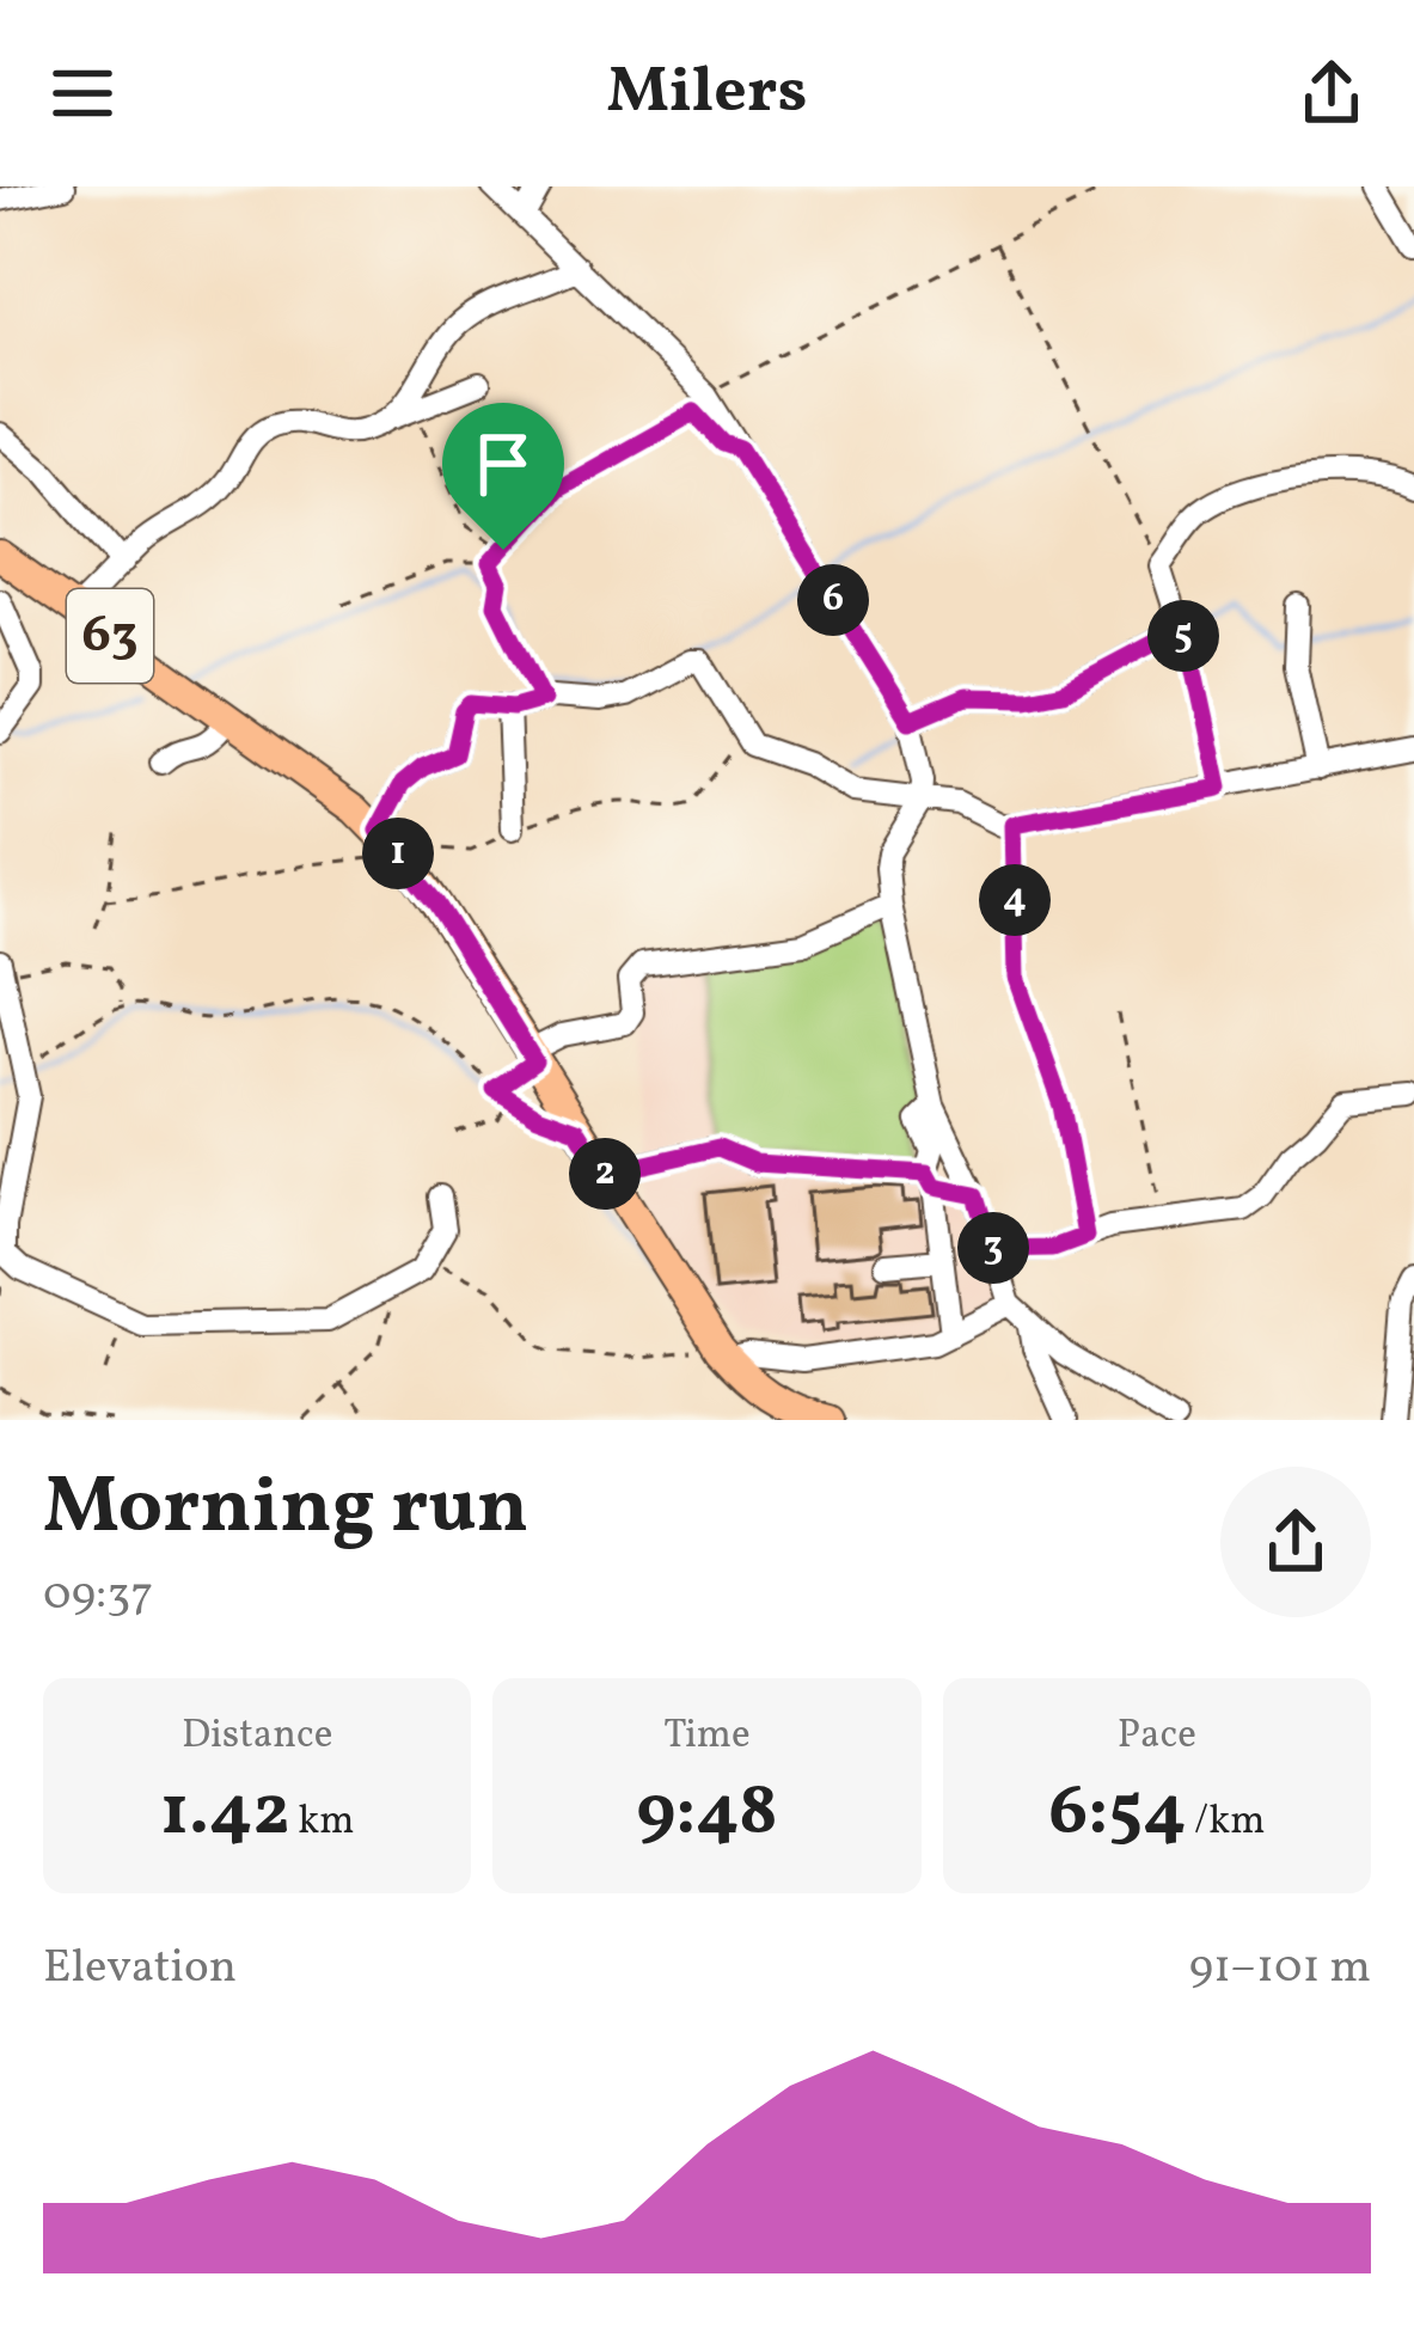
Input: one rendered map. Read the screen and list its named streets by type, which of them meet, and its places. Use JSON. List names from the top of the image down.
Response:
{
  "streets": {
    "main road": ["63"]
  },
  "page": {
    "header": "Milers",
    "pins": [
      "6",
      "5",
      "1",
      "4",
      "2",
      "3"
    ],
    "heading": ["Morning run", "09:37"],
    "stats": [
      ["Distance", "1.42 km"],
      ["Time", "9:48"],
      ["Pace", "6:54 /km"]
    ],
    "chart": ["Elevation", "91–101 m"]
  }
}
